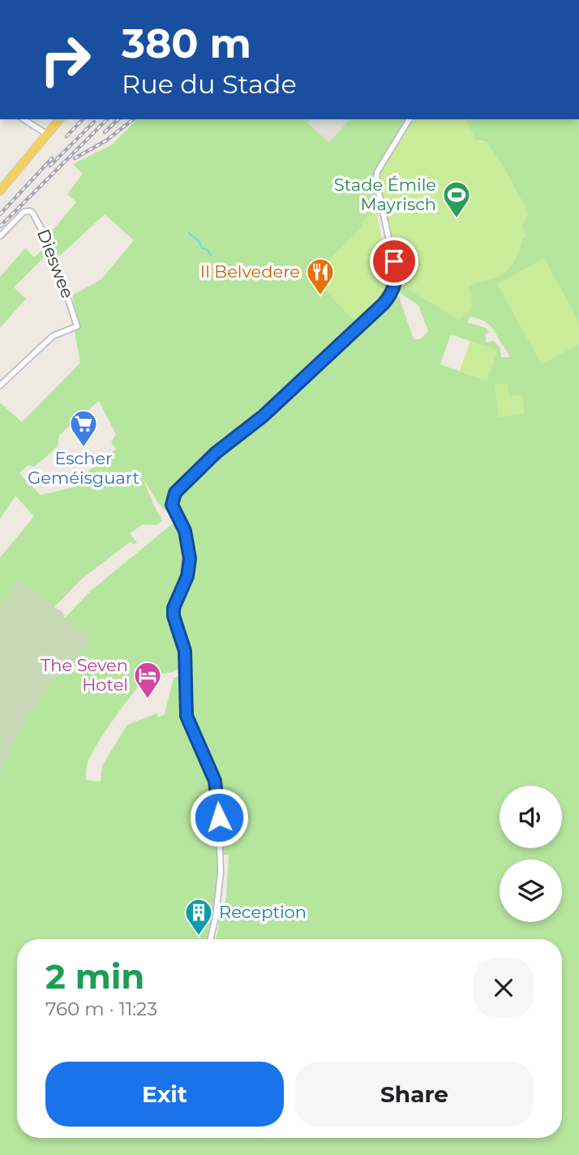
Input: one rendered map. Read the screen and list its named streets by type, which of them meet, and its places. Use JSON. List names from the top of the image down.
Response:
{
  "streets": {
    "street": ["Dieswee"]
  },
  "places": {
    "sports": ["Stade Émile Mayrisch"],
    "restaurant": ["Il Belvedere"],
    "supermarket": ["Escher Geméisguart"],
    "hotel": ["The Seven Hotel"],
    "building": ["Reception"]
  },
  "page": {
    "turn": ["380 m", "Rue du Stade"],
    "heading": ["2 min", "760 m · 11:23"],
    "buttons": ["Exit", "Share"]
  }
}
